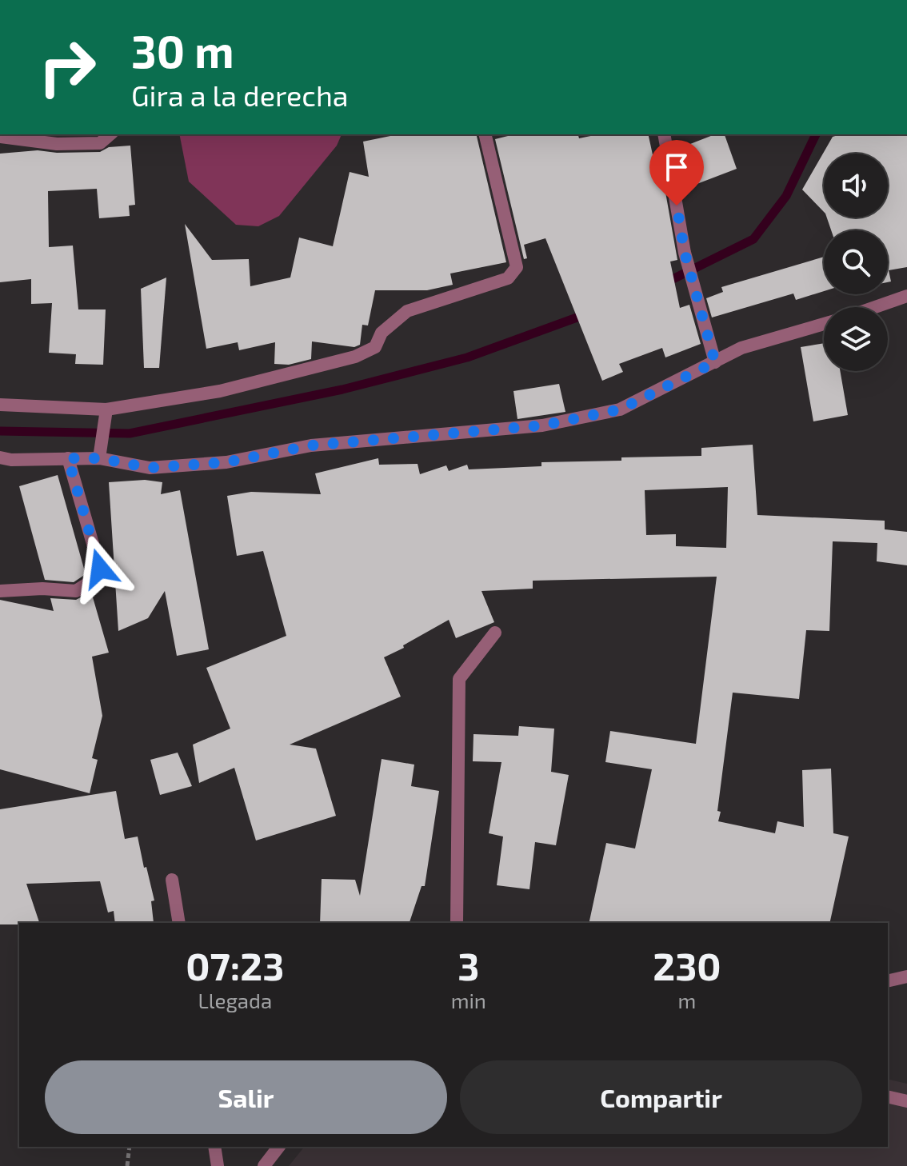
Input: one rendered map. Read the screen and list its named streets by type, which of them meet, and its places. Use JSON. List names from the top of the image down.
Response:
{
  "page": {
    "turn": ["30 m", "Gira a la derecha"],
    "eta": [
      "07:23",
      "Llegada",
      "3",
      "min",
      "230",
      "m"
    ],
    "buttons": ["Salir", "Compartir"]
  }
}
